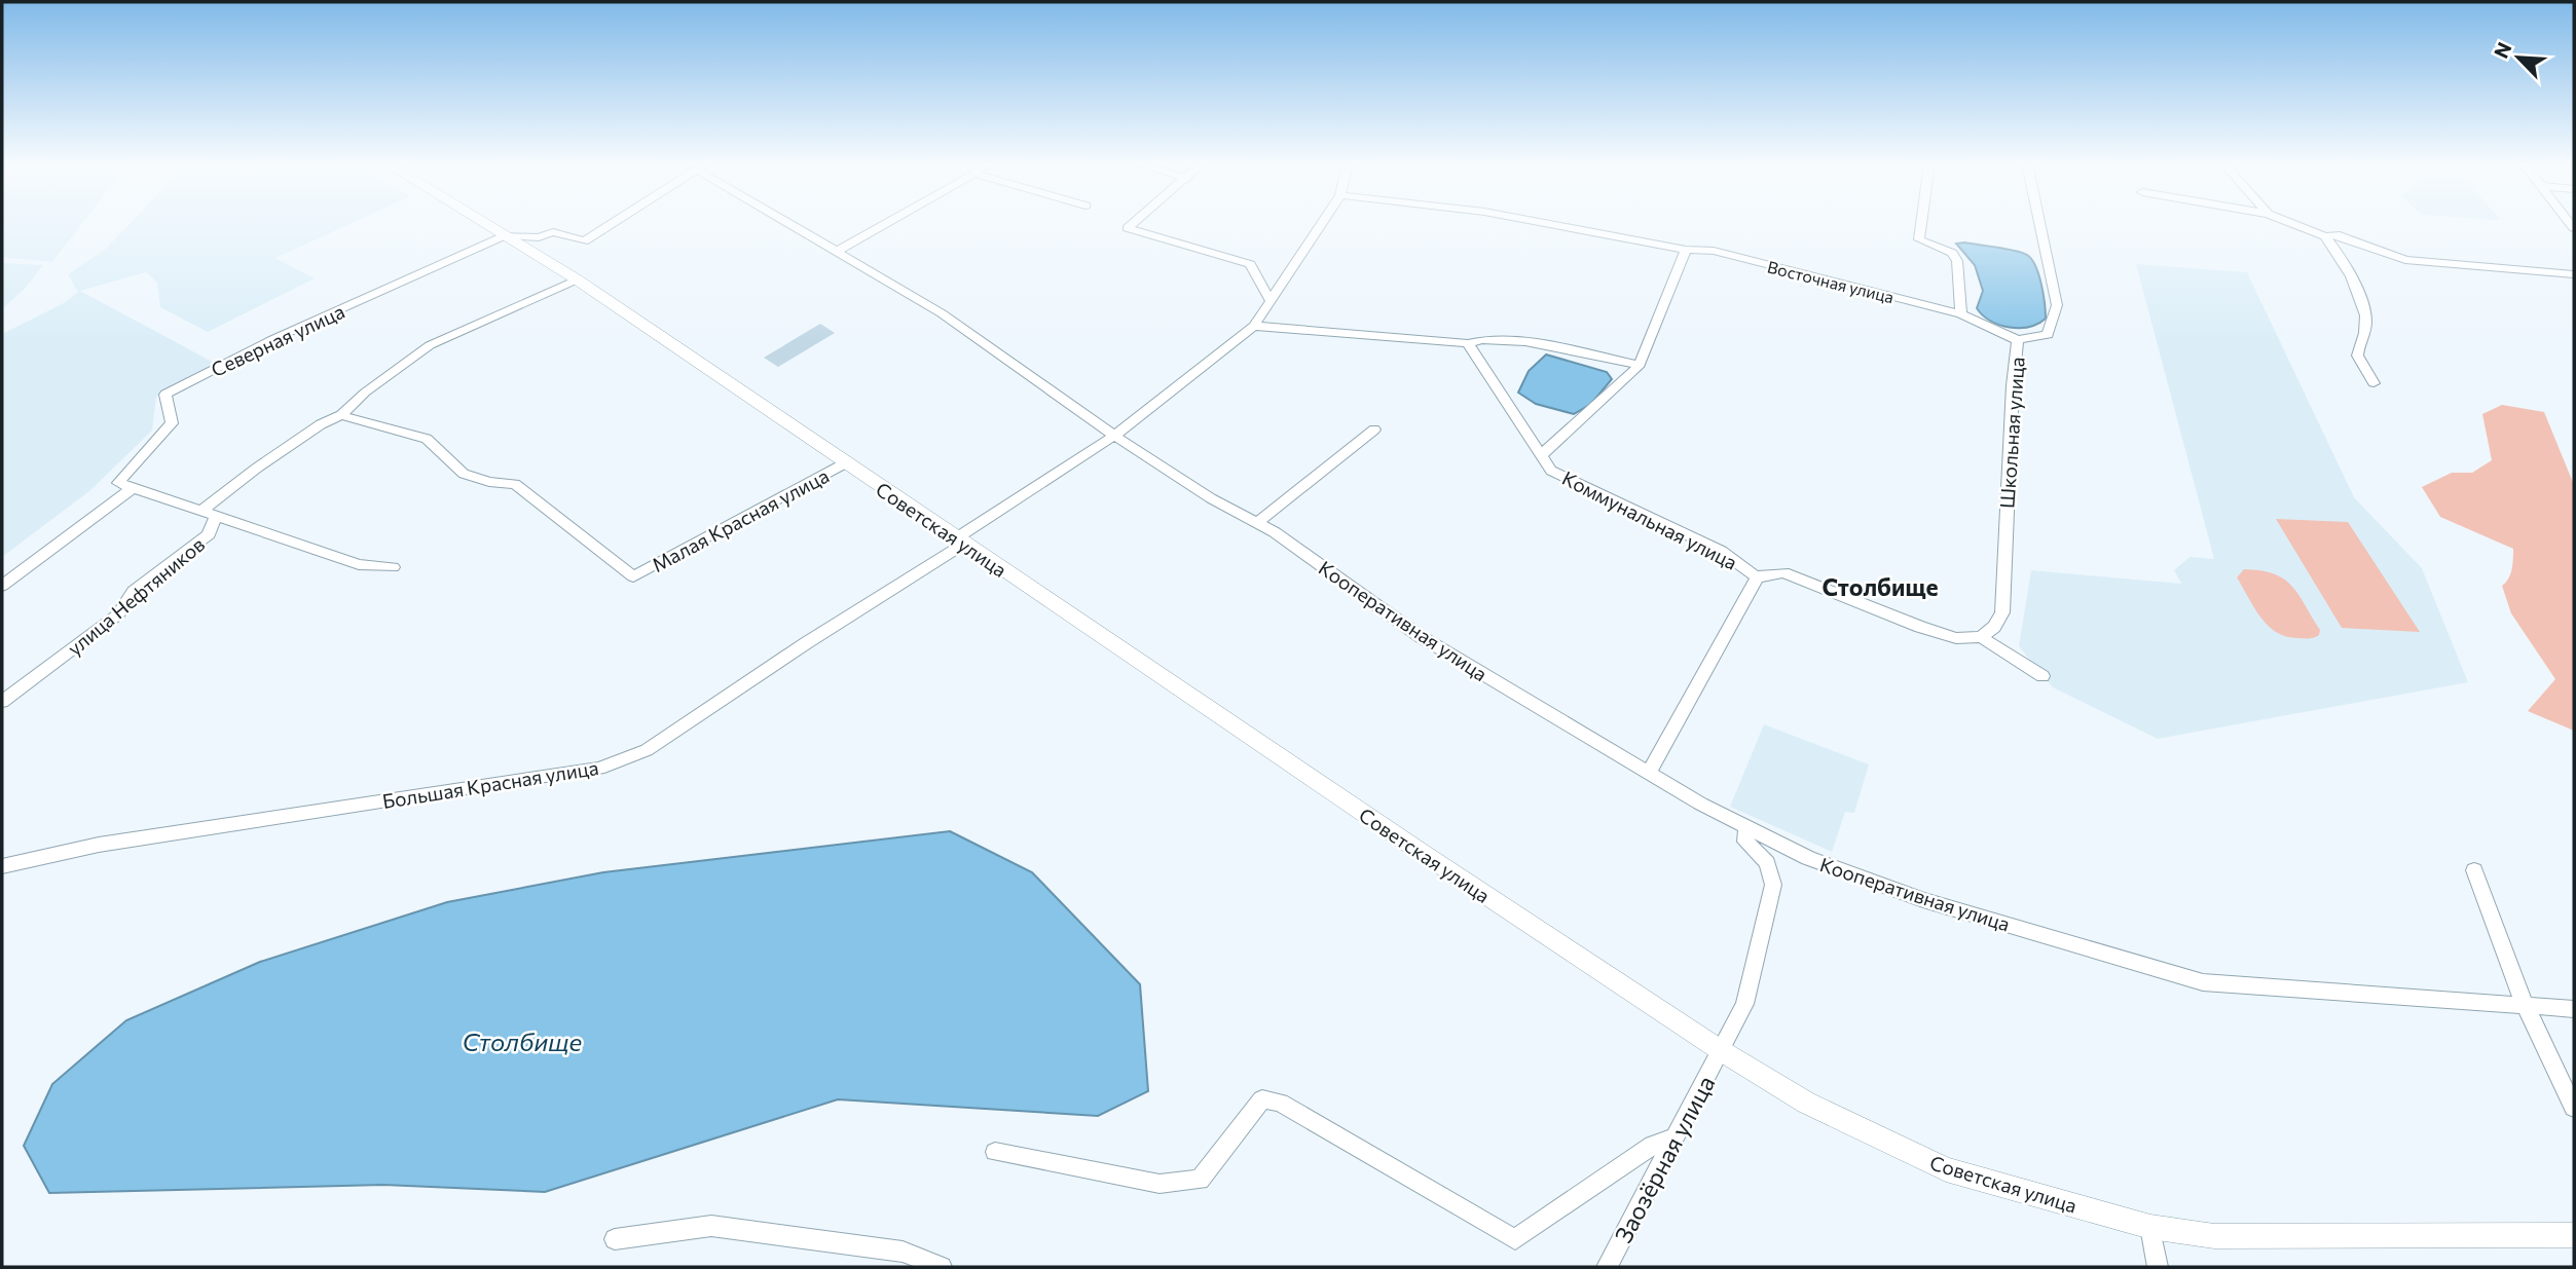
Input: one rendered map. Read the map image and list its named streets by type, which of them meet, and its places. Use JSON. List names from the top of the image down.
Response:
{
  "streets": {
    "street": [
      "Восточная улица",
      "Северная улица",
      "Школьная улица",
      "Малая Красная улица",
      "Коммунальная улица",
      "Советская улица",
      "улица Нефтяников",
      "Кооперативная улица",
      "Большая Красная улица",
      "Заозёрная улица"
    ]
  },
  "crossings": [
    ["Восточная улица", "Школьная улица"],
    ["Восточная улица", "Коммунальная улица"],
    ["Северная улица", "Советская улица"],
    ["Северная улица", "Кооперативная улица"],
    ["Школьная улица", "Коммунальная улица"],
    ["Малая Красная улица", "Советская улица"],
    ["Малая Красная улица", "улица Нефтяников"],
    ["Советская улица", "улица Нефтяников"],
    ["Советская улица", "Кооперативная улица"],
    ["Советская улица", "Большая Красная улица"],
    ["Советская улица", "Заозёрная улица"],
    ["Кооперативная улица", "Большая Красная улица"],
    ["Кооперативная улица", "Заозёрная улица"]
  ],
  "districts": ["Столбище"],
  "water": ["Столбище"],
  "north": "top left"
}
